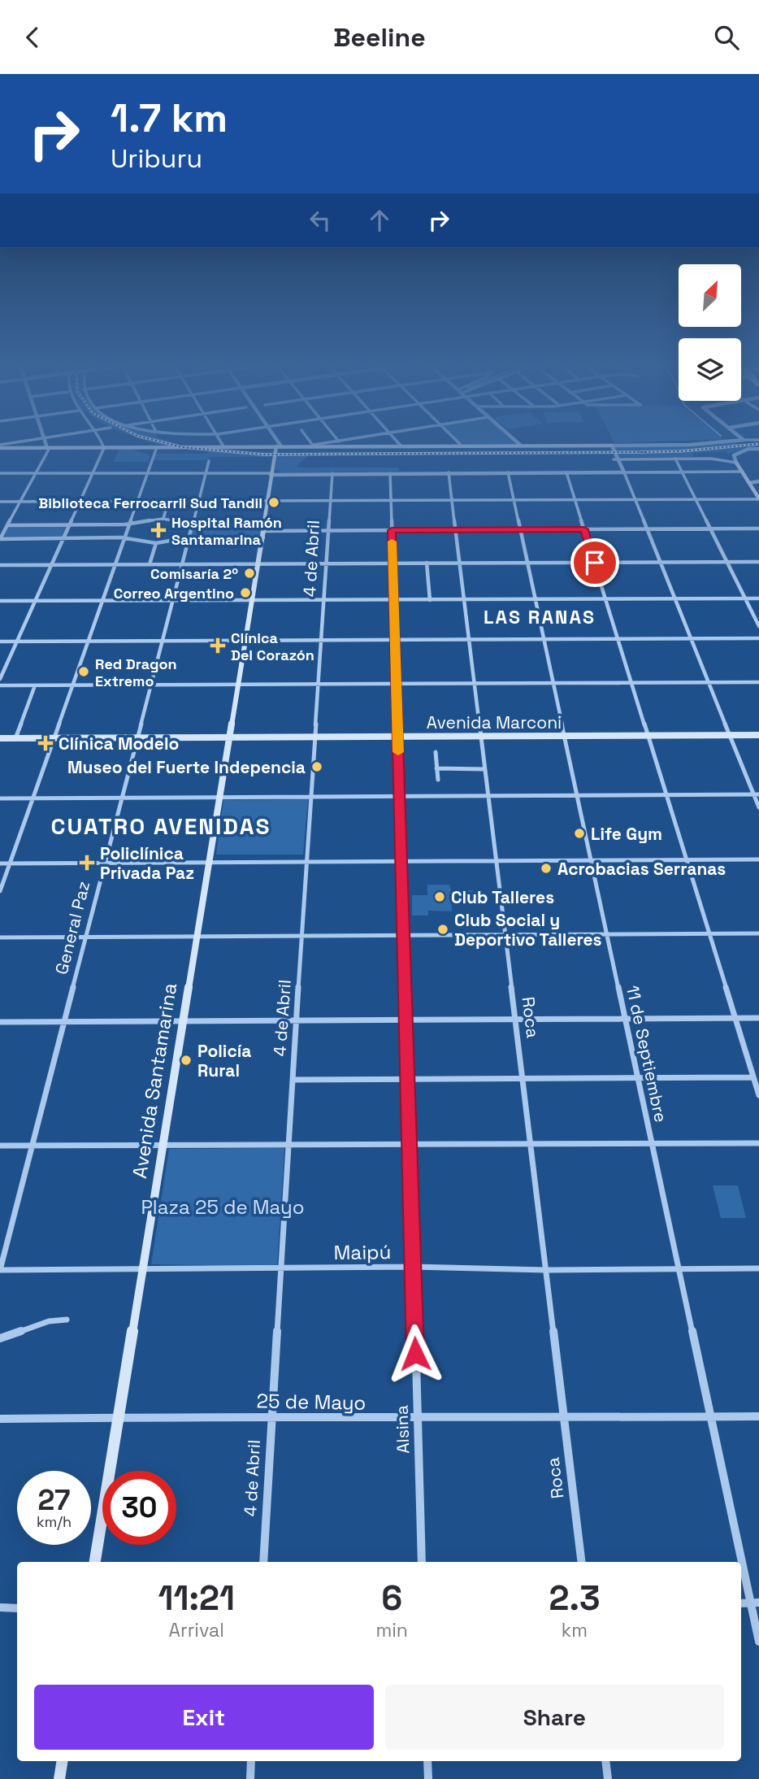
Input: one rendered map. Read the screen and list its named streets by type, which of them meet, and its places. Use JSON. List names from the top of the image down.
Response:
{
  "streets": {
    "main road": ["Avenida Marconi", "Avenida Santamarina"],
    "street": [
      "4 de Abril",
      "General Paz",
      "Roca",
      "11 de Septiembre",
      "Maipú",
      "25 de Mayo",
      "Alsina"
    ]
  },
  "crossings": [
    ["4 de Abril", "Avenida Marconi"],
    ["4 de Abril", "Maipú"],
    ["4 de Abril", "25 de Mayo"],
    ["Avenida Marconi", "General Paz"],
    ["Avenida Marconi", "Roca"],
    ["Avenida Marconi", "11 de Septiembre"],
    ["Avenida Marconi", "Avenida Santamarina"],
    ["Avenida Marconi", "Alsina"],
    ["General Paz", "Maipú"],
    ["Roca", "Maipú"],
    ["Roca", "25 de Mayo"],
    ["11 de Septiembre", "Maipú"],
    ["11 de Septiembre", "25 de Mayo"],
    ["Avenida Santamarina", "Maipú"],
    ["Avenida Santamarina", "25 de Mayo"],
    ["Maipú", "Alsina"],
    ["25 de Mayo", "Alsina"]
  ],
  "districts": ["LAS RANAS", "CUATRO AVENIDAS"],
  "parks": ["Plaza 25 de Mayo"],
  "places": {
    "other": [
      "Biblioteca Ferrocarril Sud Tandil",
      "Comisaría 2º",
      "Correo Argentino",
      "Red Dragon Extremo",
      "Museo del Fuerte Indepencia",
      "Life Gym",
      "Acrobacias Serranas",
      "Club Talleres",
      "Club Social y Deportivo Talleres",
      "Policía Rural"
    ],
    "health": [
      "Hospital Ramón Santamarina",
      "Clínica Del Corazón",
      "Clínica Modelo",
      "Policlínica Privada Paz"
    ]
  },
  "north": "top right",
  "page": {
    "header": "Beeline",
    "turn": ["1.7 km", "Uriburu"],
    "speed": "27 km/h",
    "limit": "30",
    "eta": [
      "11:21",
      "Arrival",
      "6",
      "min",
      "2.3",
      "km"
    ],
    "buttons": ["Exit", "Share"]
  }
}
